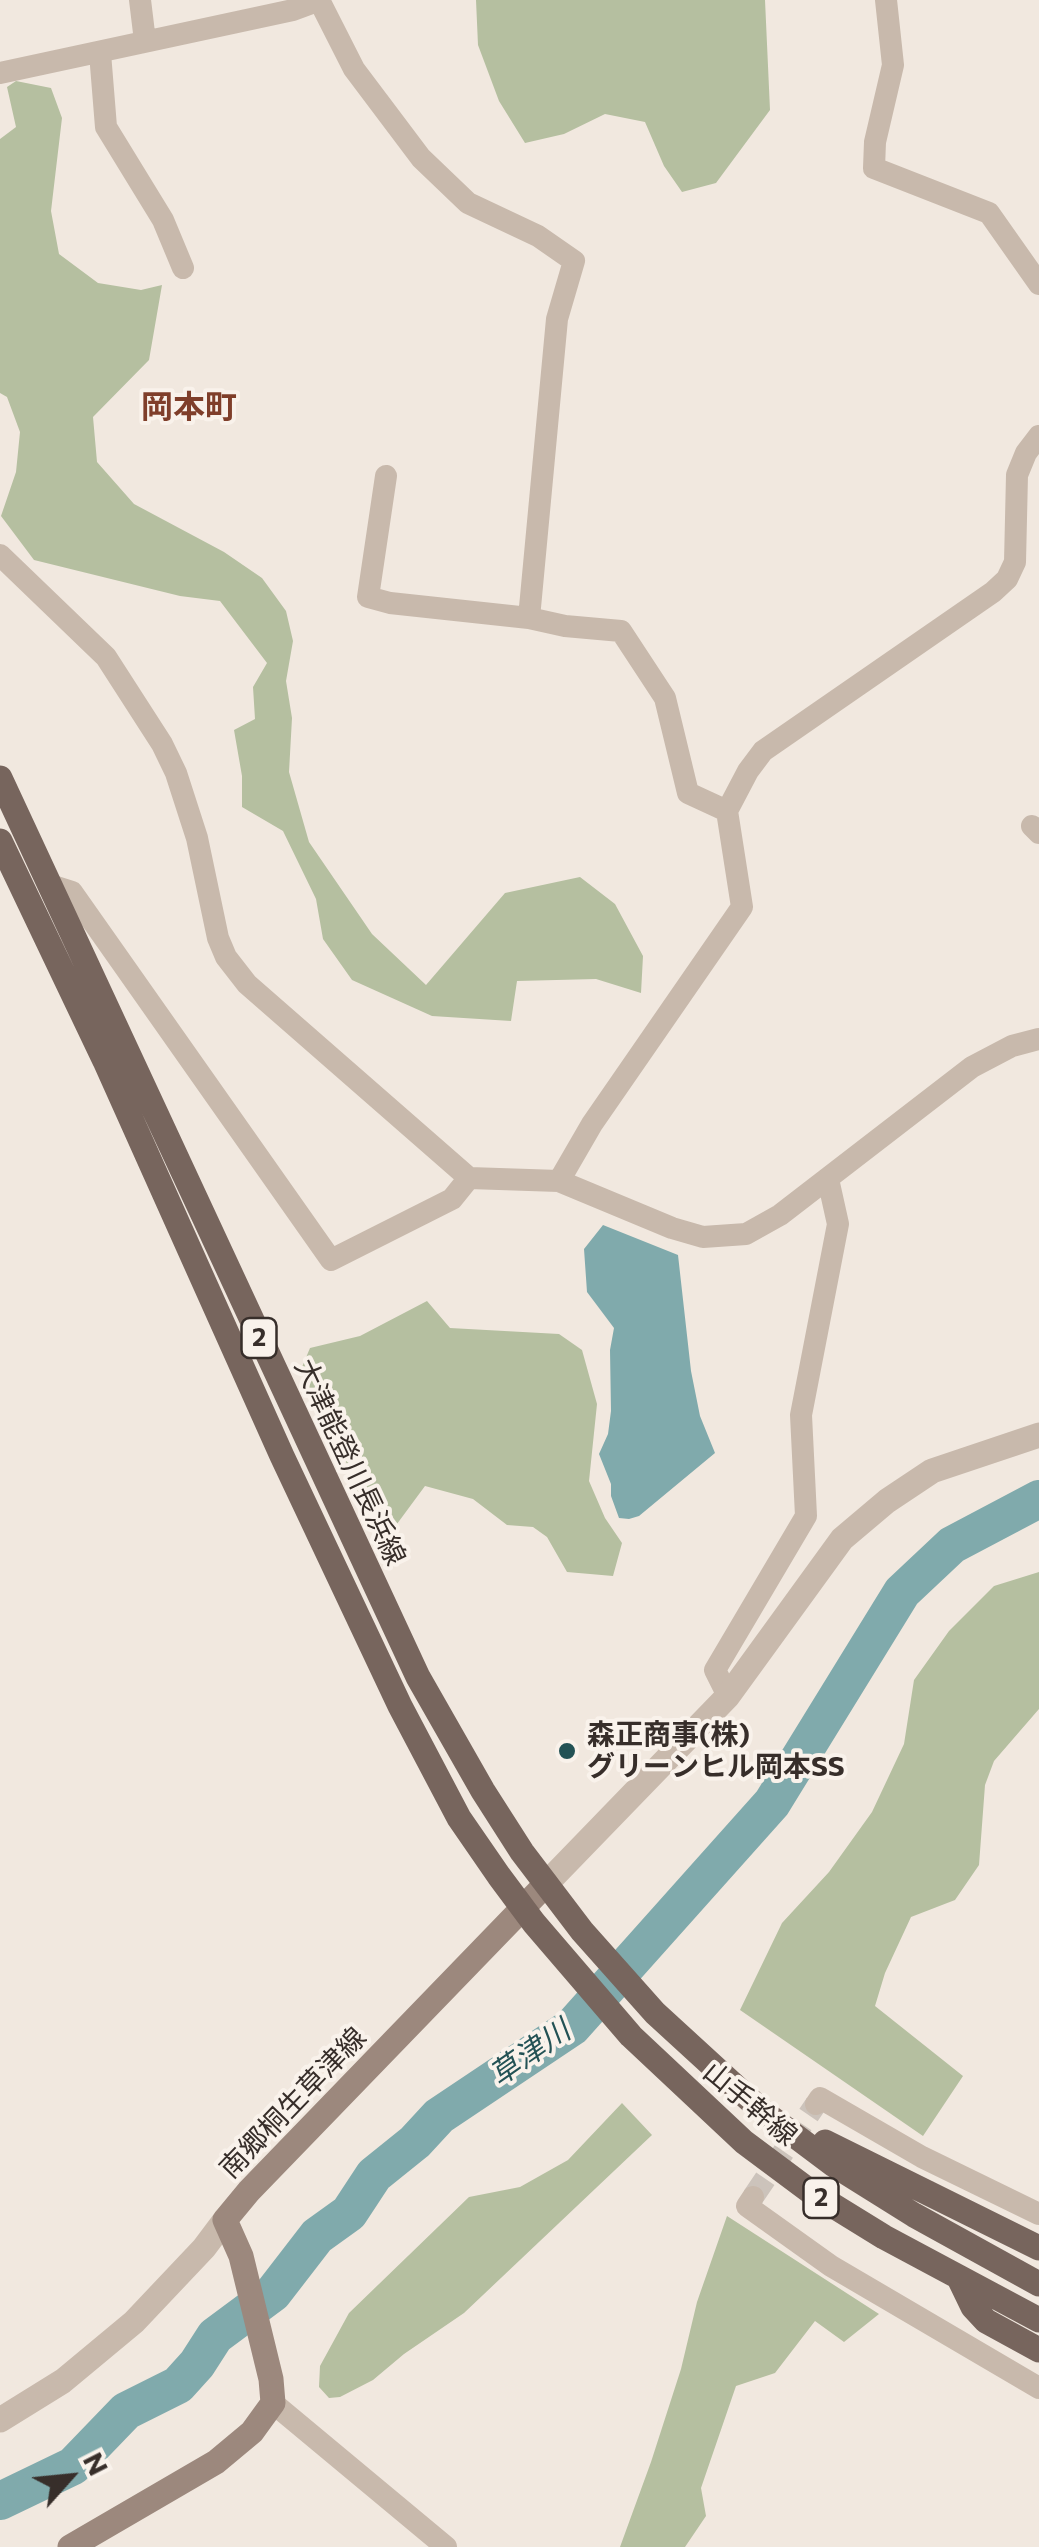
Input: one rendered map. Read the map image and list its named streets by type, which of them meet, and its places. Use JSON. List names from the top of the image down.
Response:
{
  "streets": {
    "main road": [
      "2",
      "大津能登川長浜線",
      "南郷桐生草津線",
      "山手幹線"
    ]
  },
  "crossings": [
    ["大津能登川長浜線", "南郷桐生草津線"],
    ["大津能登川長浜線", "山手幹線"],
    ["南郷桐生草津線", "山手幹線"]
  ],
  "districts": ["岡本町"],
  "water": ["草津川"],
  "places": ["森正商事(株) グリーンヒル岡本SS"],
  "north": "top right"
}
